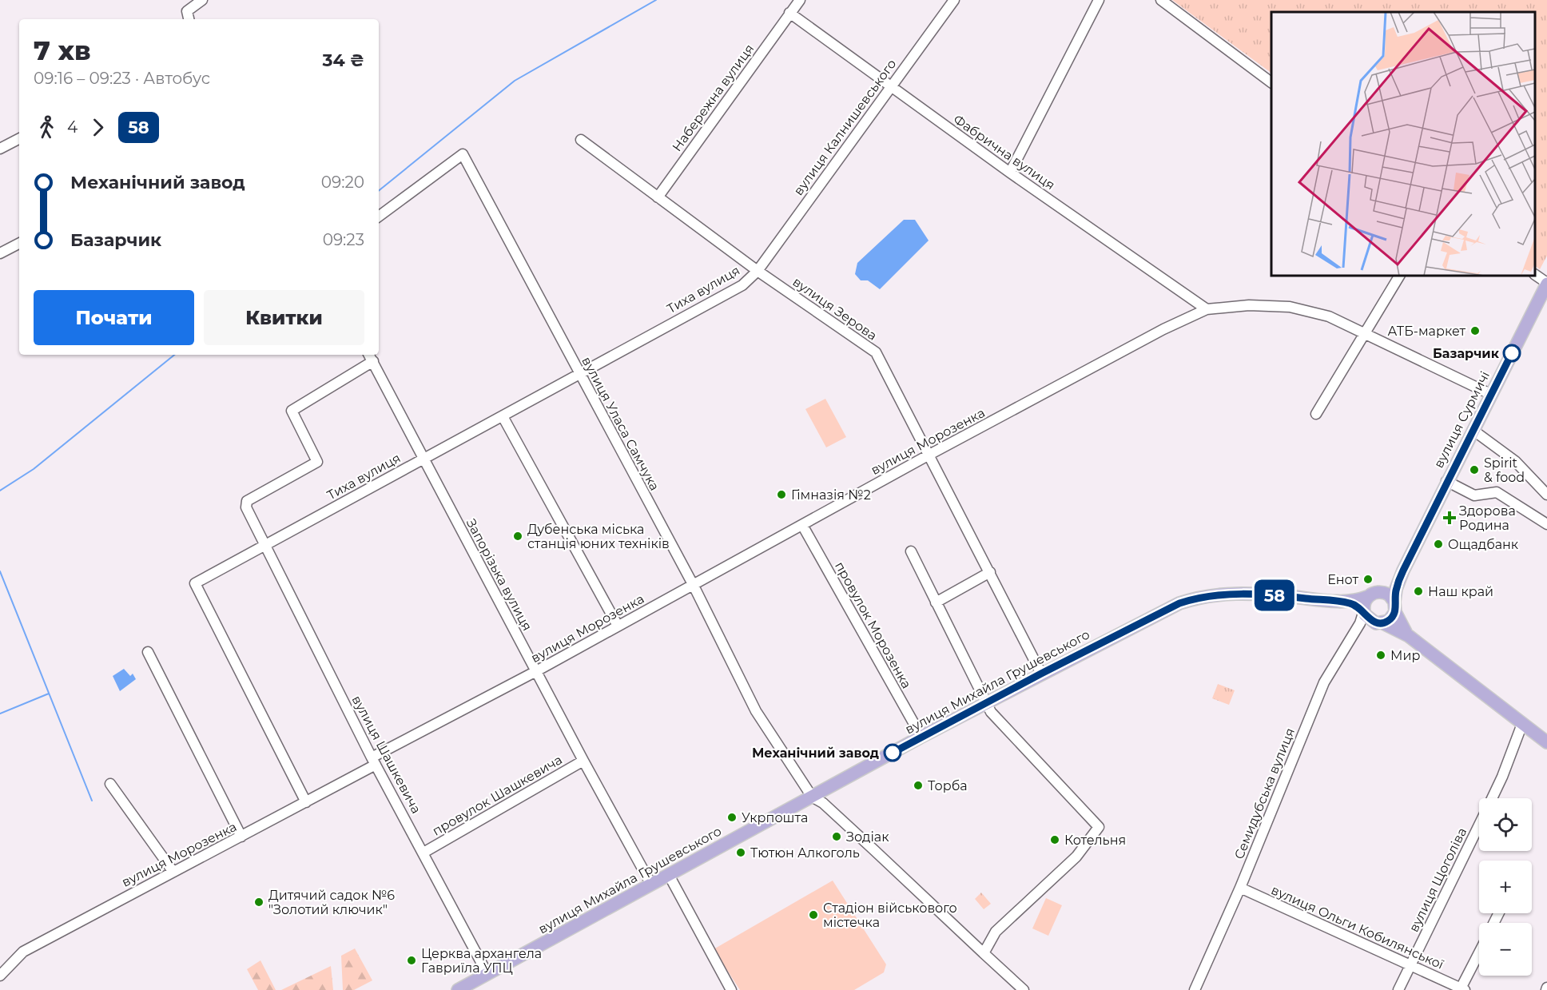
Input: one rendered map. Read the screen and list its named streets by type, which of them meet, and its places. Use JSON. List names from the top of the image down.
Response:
{
  "streets": {
    "main road": ["вулиця Сурмичі", "вулиця Михайла Грушевського"],
    "street": [
      "Набережна вулиця",
      "вулиця Калнишевського",
      "Фабрична вулиця",
      "Тиха вулиця",
      "вулиця Зерова",
      "вулиця Уласа Самчука",
      "вулиця Морозенка",
      "Запорізька вулиця",
      "провулок Морозенка",
      "вулиця Шашкевича",
      "Семидубська вулиця",
      "провулок Шашкевича",
      "вулиця Щоголіва",
      "вулиця Ольги Кобилянської"
    ]
  },
  "crossings": [
    ["Набережна вулиця", "Фабрична вулиця"],
    ["Набережна вулиця", "вулиця Зерова"],
    ["вулиця Калнишевського", "Фабрична вулиця"],
    ["вулиця Калнишевського", "Тиха вулиця"],
    ["вулиця Калнишевського", "вулиця Зерова"],
    ["Фабрична вулиця", "вулиця Морозенка"],
    ["Тиха вулиця", "вулиця Зерова"],
    ["Тиха вулиця", "вулиця Уласа Самчука"],
    ["Тиха вулиця", "вулиця Морозенка"],
    ["Тиха вулиця", "Запорізька вулиця"],
    ["Тиха вулиця", "вулиця Шашкевича"],
    ["вулиця Зерова", "вулиця Морозенка"],
    ["вулиця Зерова", "вулиця Михайла Грушевського"],
    ["вулиця Сурмичі", "вулиця Морозенка"],
    ["вулиця Уласа Самчука", "вулиця Морозенка"],
    ["вулиця Уласа Самчука", "вулиця Михайла Грушевського"],
    ["вулиця Морозенка", "Запорізька вулиця"],
    ["вулиця Морозенка", "провулок Морозенка"],
    ["вулиця Морозенка", "вулиця Шашкевича"],
    ["Запорізька вулиця", "вулиця Михайла Грушевського"],
    ["Запорізька вулиця", "вулиця Шашкевича"],
    ["Запорізька вулиця", "провулок Шашкевича"],
    ["провулок Морозенка", "вулиця Михайла Грушевського"],
    ["вулиця Михайла Грушевського", "вулиця Шашкевича"],
    ["вулиця Михайла Грушевського", "Семидубська вулиця"],
    ["вулиця Шашкевича", "провулок Шашкевича"],
    ["Семидубська вулиця", "вулиця Ольги Кобилянської"],
    ["вулиця Щоголіва", "вулиця Ольги Кобилянської"]
  ],
  "places": {
    "other": [
      "АТБ-маркет",
      "Базарчик",
      "Spirit & food",
      "Гімназія №2",
      "Дубенська міська станція юних техніків",
      "Ощадбанк",
      "Енот",
      "Наш край",
      "Мир",
      "Механічний завод",
      "Торба",
      "Укрпошта",
      "Зодіак",
      "Котельня",
      "Тютюн Алкоголь",
      "Дитячий садок №6 \"Золотий ключик\"",
      "Стадіон військового містечка",
      "Церква архангела Гавриїла УПЦ"
    ],
    "health": ["Здорова Родина"]
  },
  "lines": ["bus line 58"],
  "page": {
    "on_map": "58",
    "heading": ["7 хв", "09:16 – 09:23 · Автобус", "34 ₴"],
    "legs": ["4", "58"],
    "list": [
      {
        "name": "Механічний завод",
        "value": "09:20"
      },
      {
        "name": "Базарчик",
        "value": "09:23"
      }
    ],
    "buttons": ["Почати", "Квитки"],
    "map_buttons": ["+", "−"]
  }
}
